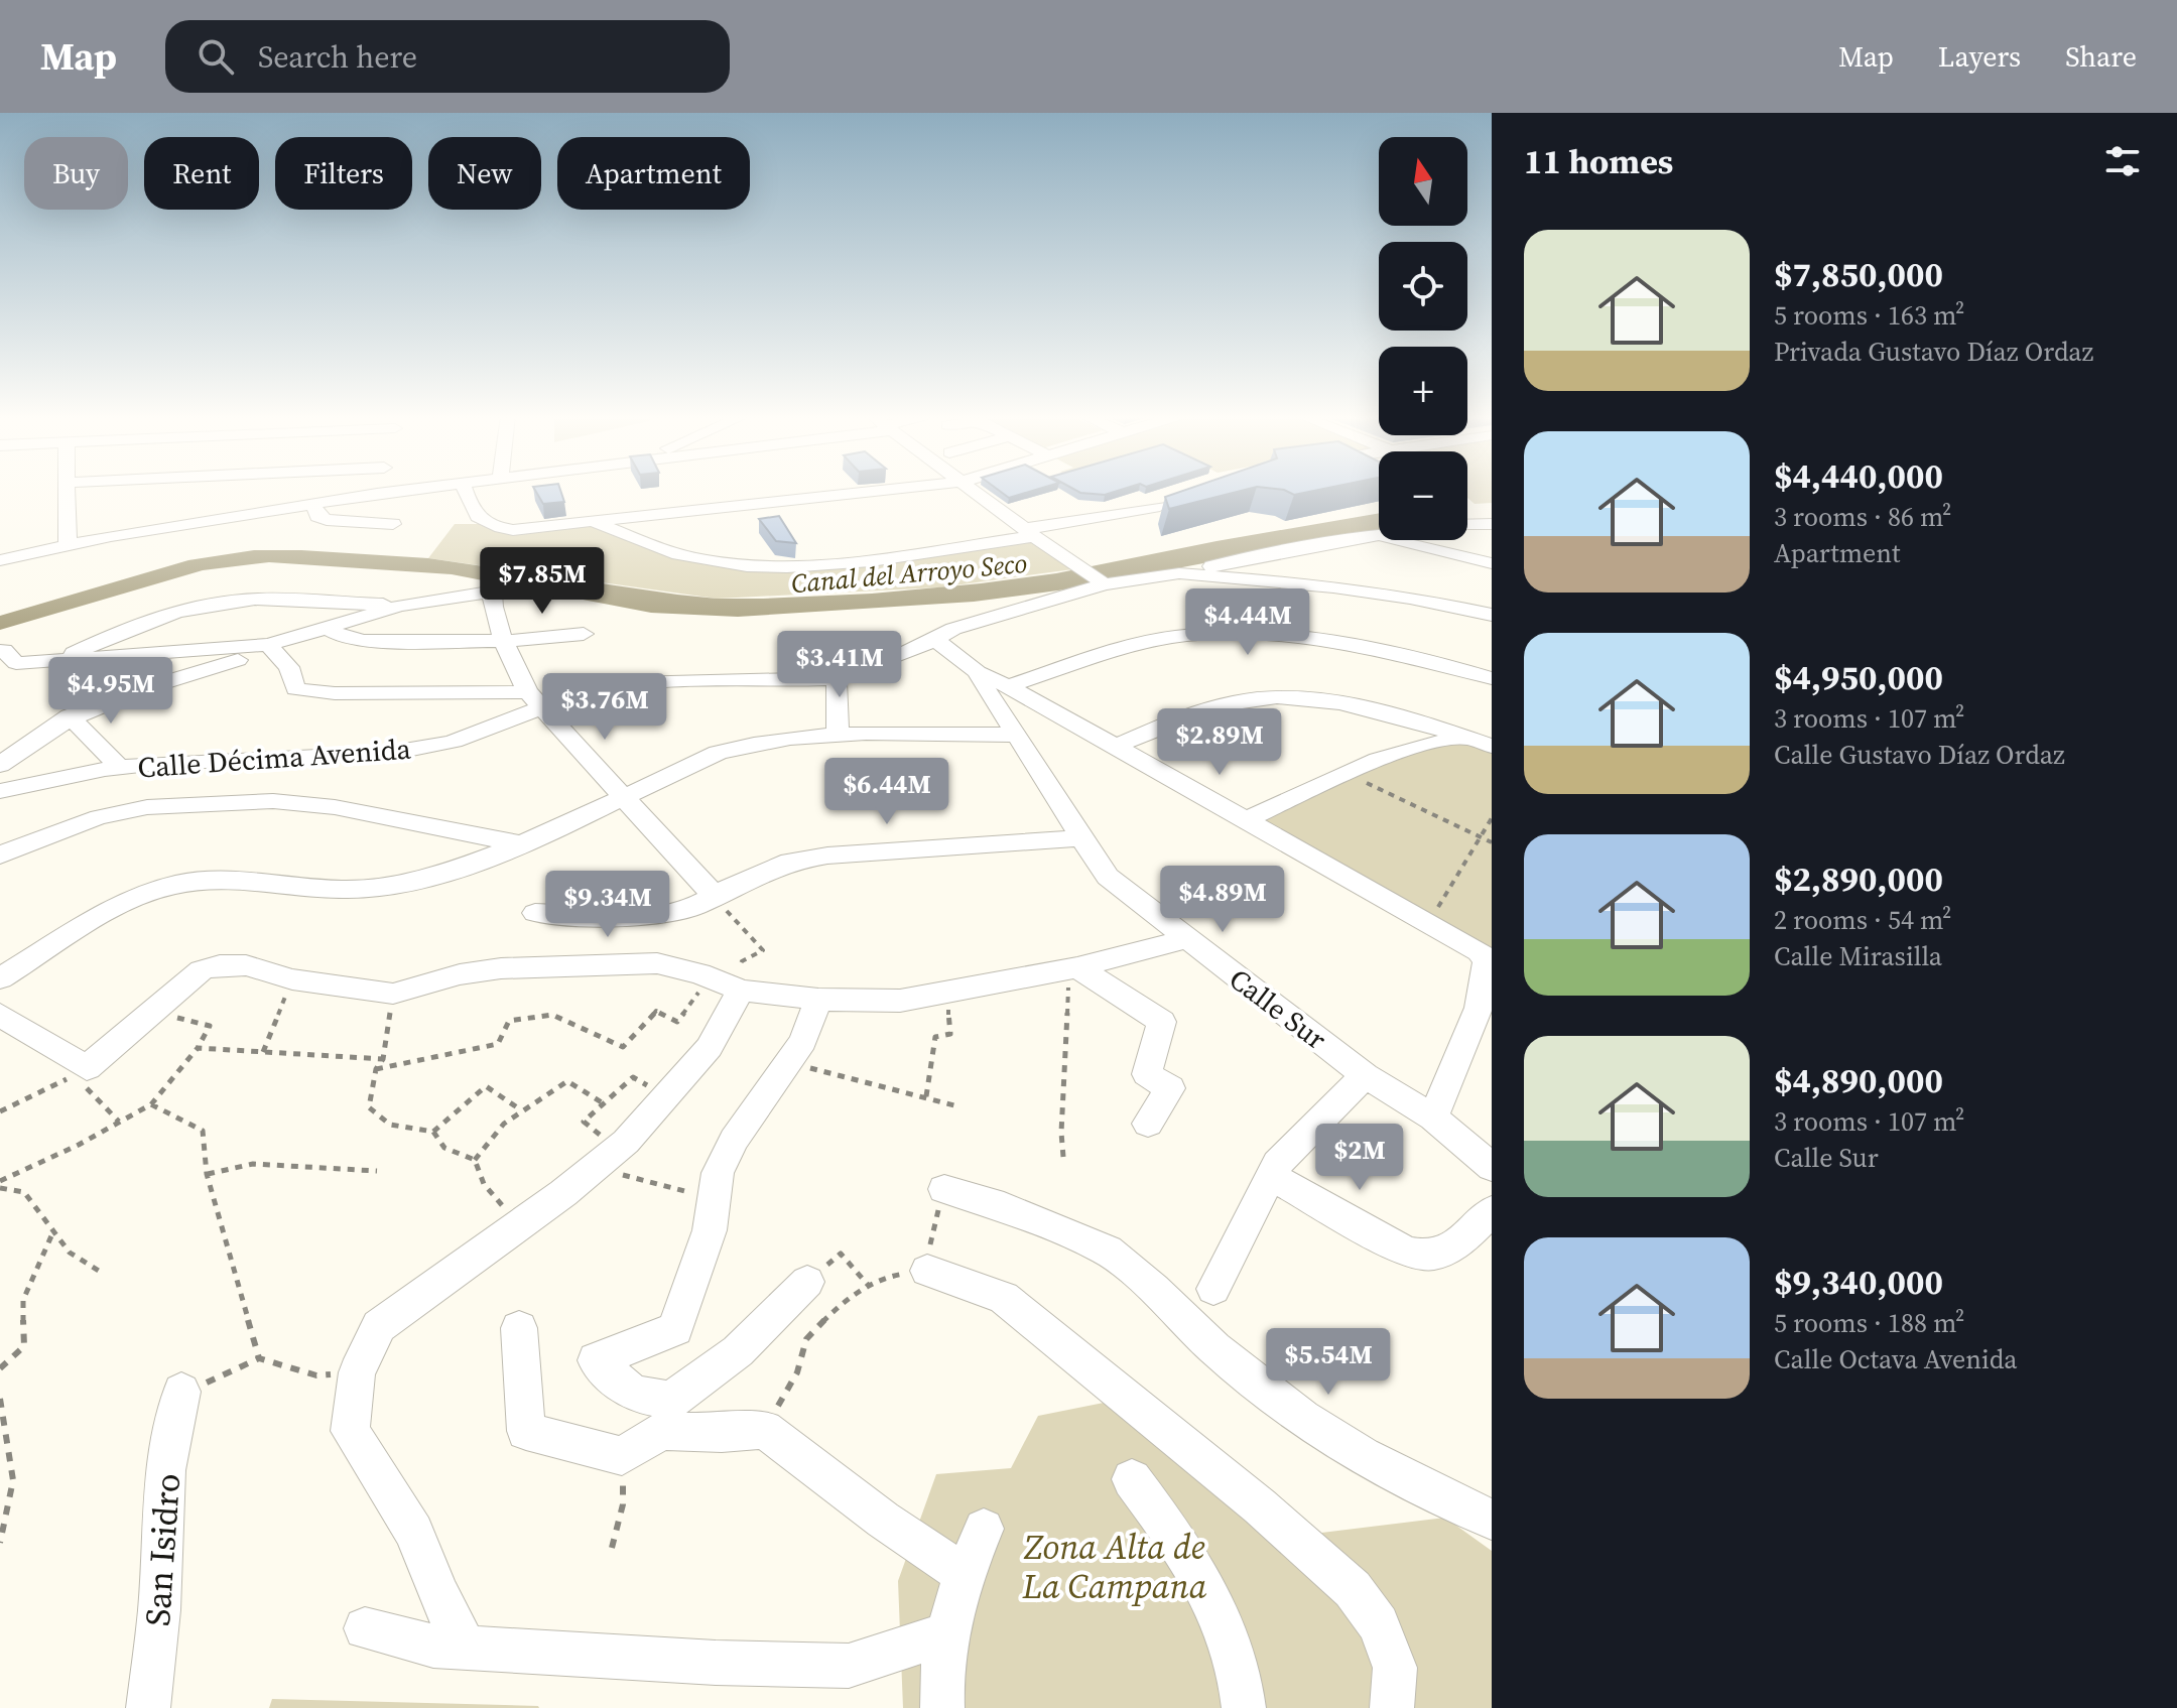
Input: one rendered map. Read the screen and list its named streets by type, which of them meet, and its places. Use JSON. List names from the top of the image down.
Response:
{
  "streets": {
    "street": ["Calle Décima Avenida", "Calle Sur", "San Isidro"]
  },
  "water": ["Canal del Arroyo Seco"],
  "parks": ["Zona Alta de La Campana"],
  "north": "top",
  "page": {
    "header": "Map",
    "search": "Search here",
    "nav": ["Map", "Layers", "Share"],
    "heading": "11 homes",
    "map_buttons": ["+", "−"],
    "chip": [
      "Buy",
      "Rent",
      "Filters",
      "New",
      "Apartment"
    ],
    "list": [
      {
        "name": "$7,850,000",
        "note": "5 rooms · 163 m² · Privada Gustavo Díaz Ordaz"
      },
      {
        "name": "$4,440,000",
        "note": "3 rooms · 86 m² · Apartment"
      },
      {
        "name": "$4,950,000",
        "note": "3 rooms · 107 m² · Calle Gustavo Díaz Ordaz"
      },
      {
        "name": "$2,890,000",
        "note": "2 rooms · 54 m² · Calle Mirasilla"
      },
      {
        "name": "$4,890,000",
        "note": "3 rooms · 107 m² · Calle Sur"
      },
      {
        "name": "$9,340,000",
        "note": "5 rooms · 188 m² · Calle Octava Avenida"
      }
    ],
    "price": [
      "$7.85M",
      "$4.44M",
      "$3.41M",
      "$4.95M",
      "$3.76M",
      "$2.89M",
      "$6.44M",
      "$4.89M",
      "$9.34M",
      "$2M",
      "$5.54M"
    ]
  }
}
